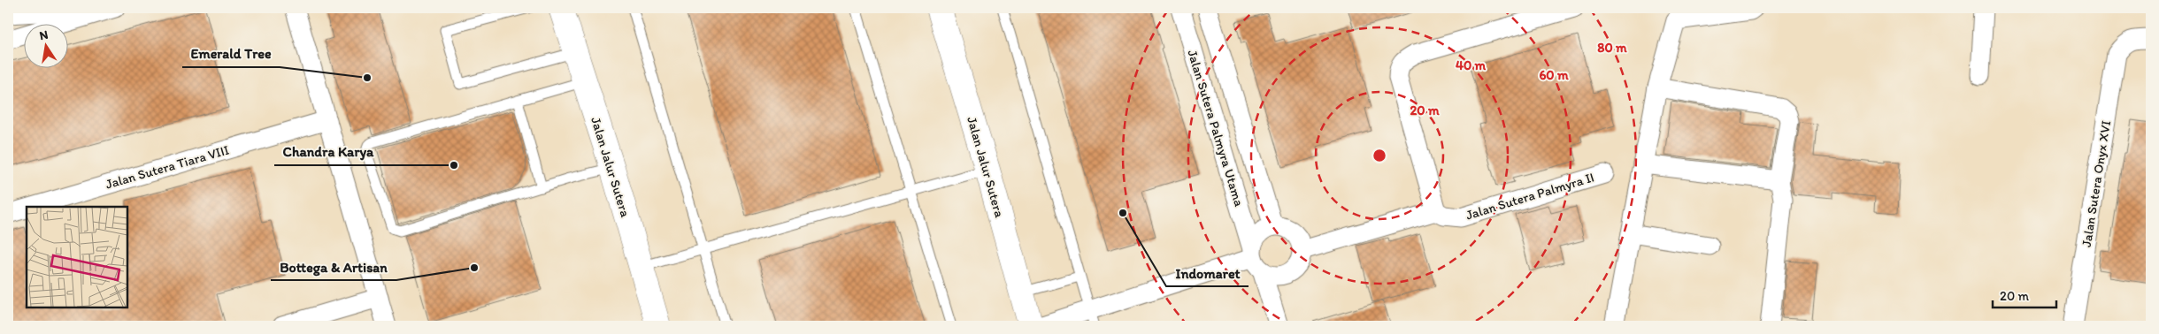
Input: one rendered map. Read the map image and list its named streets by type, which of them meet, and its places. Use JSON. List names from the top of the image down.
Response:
{
  "streets": {
    "main road": ["Jalan Jalur Sutera"],
    "street": [
      "Jalan Sutera Palmyra Utama",
      "Jalan Sutera Tiara VIII",
      "Jalan Sutera Onyx XVI",
      "Jalan Sutera Palmyra II"
    ]
  },
  "places": [
    "Emerald Tree",
    "Chandra Karya",
    "Indomaret",
    "Bottega & Artisan"
  ],
  "scale_bar": "20 m",
  "north": "top",
  "rings": [
    "80 m",
    "40 m",
    "60 m",
    "20 m"
  ]
}
